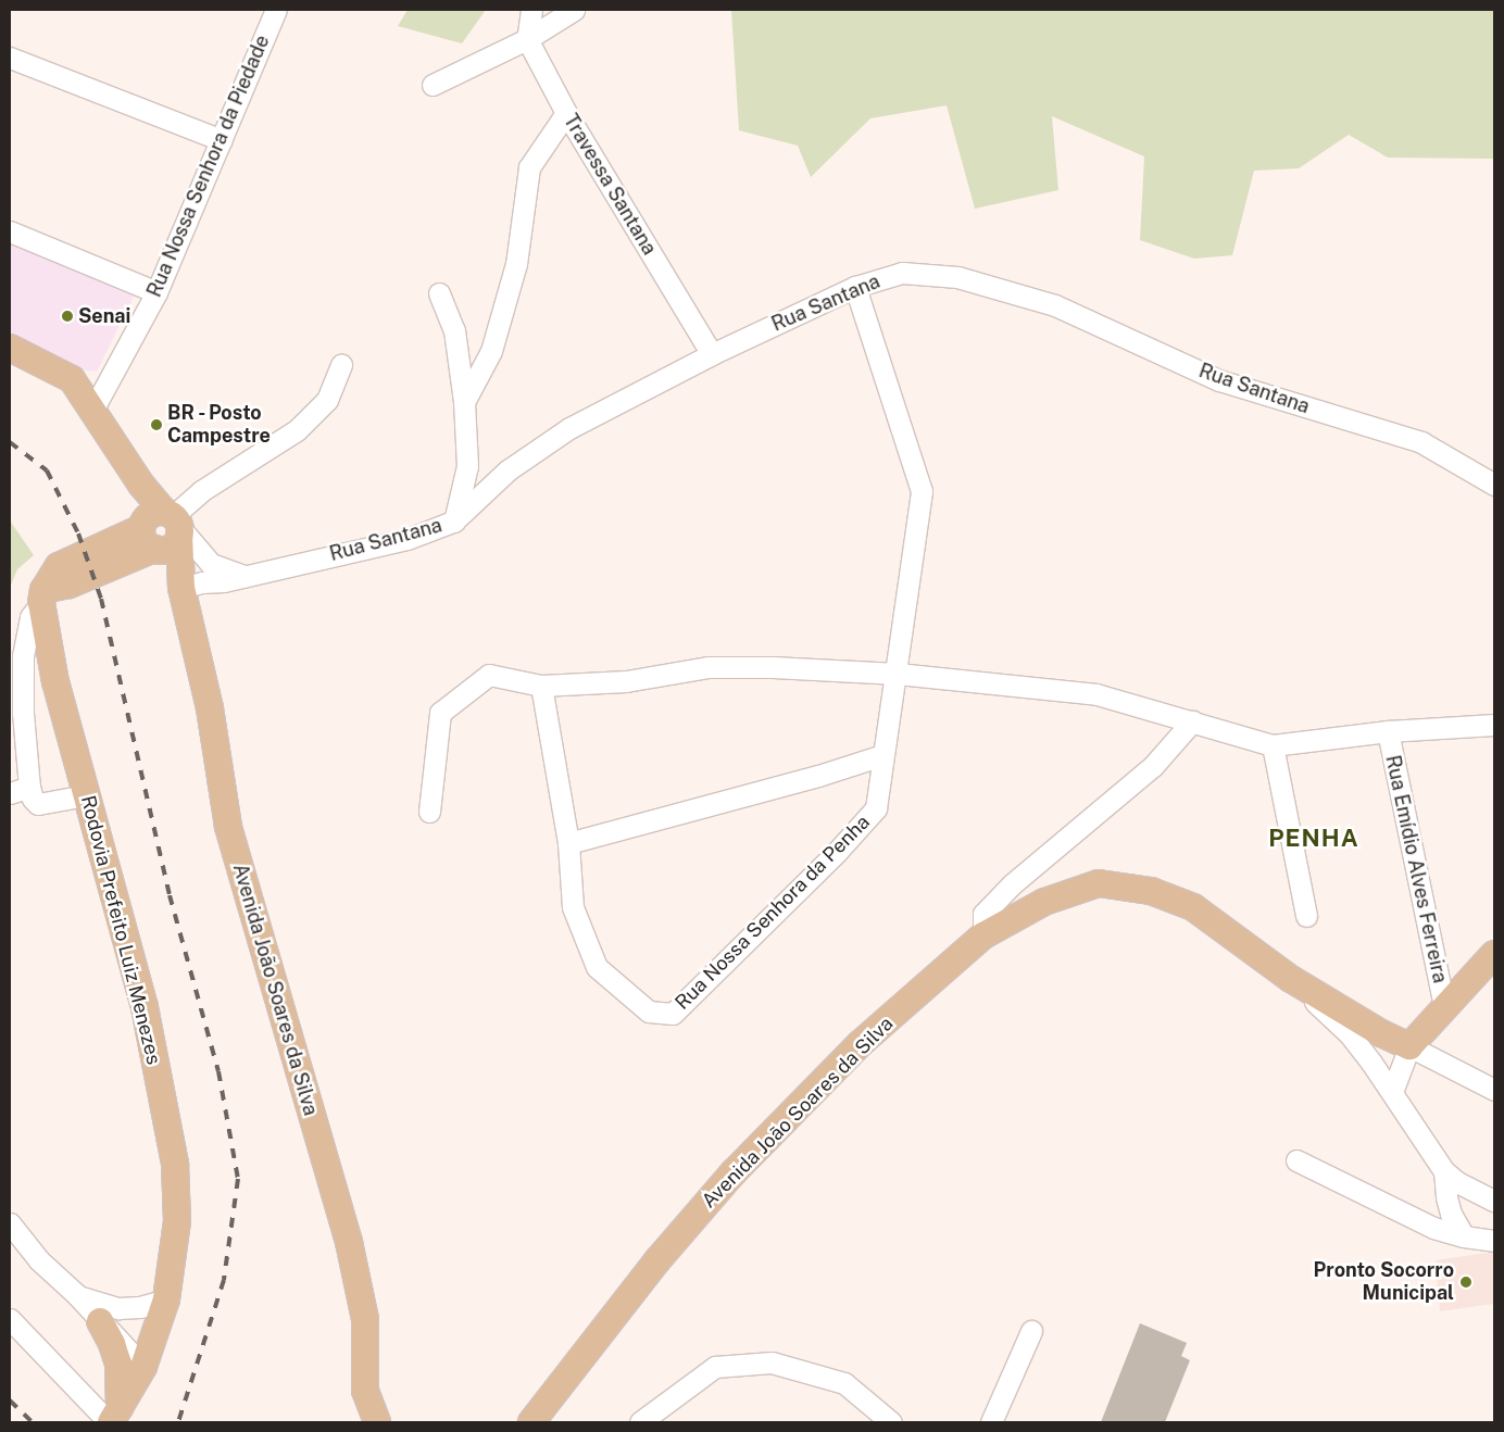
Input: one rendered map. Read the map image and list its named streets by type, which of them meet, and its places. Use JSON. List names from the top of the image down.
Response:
{
  "streets": {
    "main road": ["Rodovia Prefeito Luiz Menezes", "Avenida João Soares da Silva"],
    "street": [
      "Rua Nossa Senhora da Piedade",
      "Travessa Santana",
      "Rua Santana",
      "Rua Emídio Alves Ferreira",
      "Rua Nossa Senhora da Penha"
    ]
  },
  "crossings": [
    ["Rua Nossa Senhora da Piedade", "Avenida João Soares da Silva"],
    ["Travessa Santana", "Rua Santana"],
    ["Rua Santana", "Rua Nossa Senhora da Penha"],
    ["Rua Santana", "Avenida João Soares da Silva"]
  ],
  "districts": ["PENHA"],
  "places": ["Senai", "BR - Posto Campestre", "Pronto Socorro Municipal"]
}
